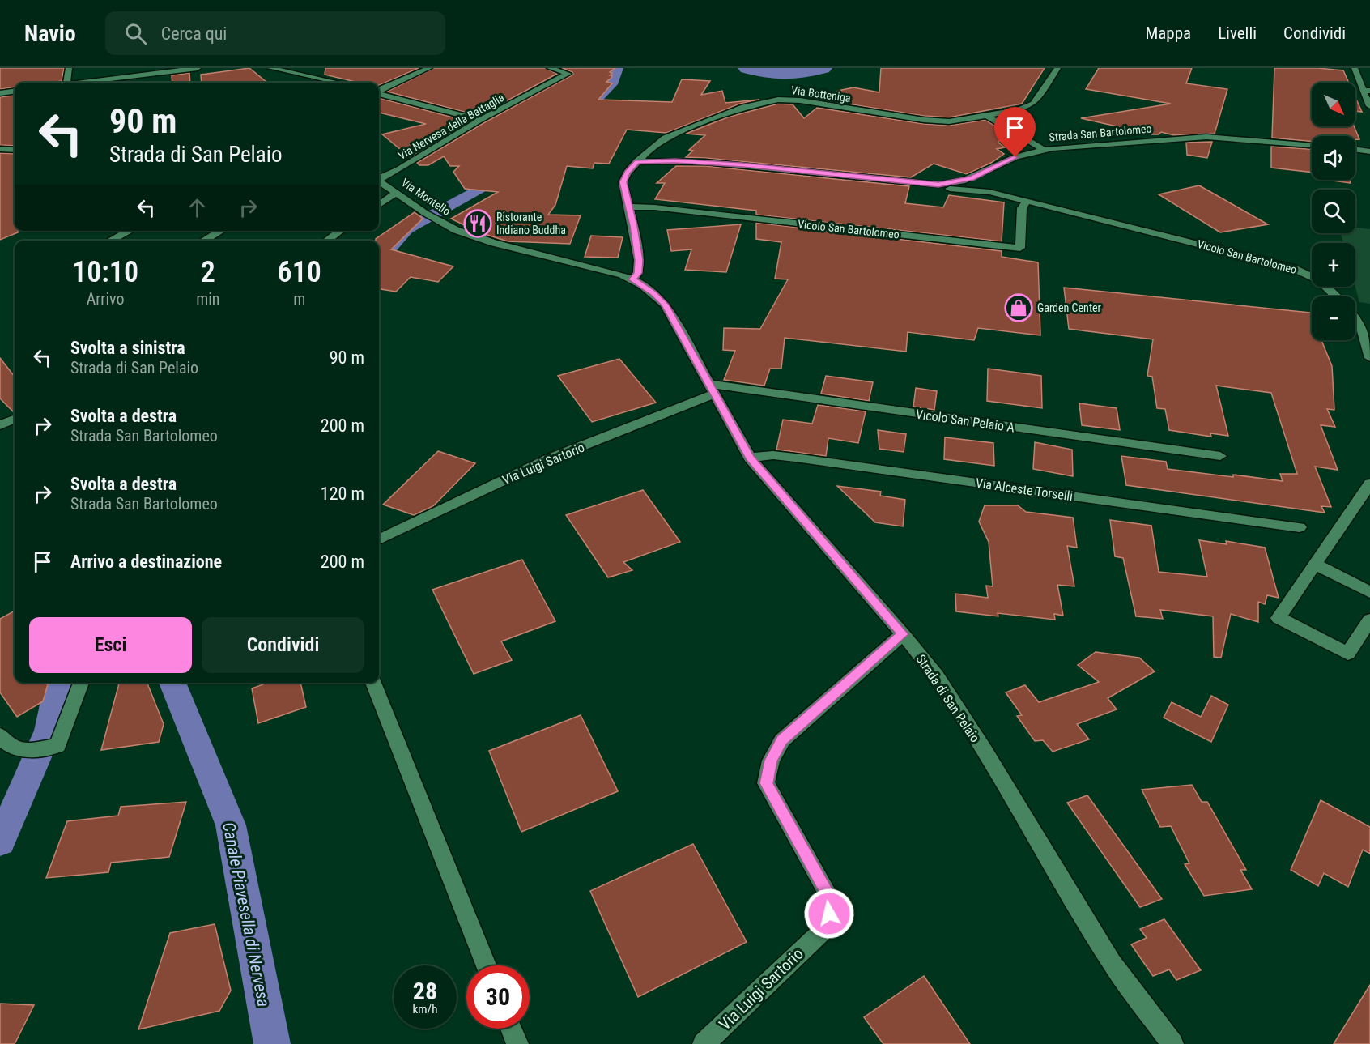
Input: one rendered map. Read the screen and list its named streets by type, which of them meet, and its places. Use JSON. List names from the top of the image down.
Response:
{
  "streets": {
    "street": [
      "Via Botteniga",
      "Via Nervesa della Battaglia",
      "Strada San Bartolomeo",
      "Via Montello",
      "Vicolo San Bartolomeo",
      "Vicolo San Pelaio A",
      "Via Luigi Sartorio",
      "Via Alceste Torselli",
      "Strada di San Pelaio"
    ]
  },
  "crossings": [
    ["Via Botteniga", "Strada San Bartolomeo"],
    ["Strada San Bartolomeo", "Vicolo San Bartolomeo"],
    ["Via Montello", "Strada di San Pelaio"],
    ["Vicolo San Pelaio A", "Via Luigi Sartorio"],
    ["Vicolo San Pelaio A", "Strada di San Pelaio"],
    ["Via Luigi Sartorio", "Strada di San Pelaio"],
    ["Via Alceste Torselli", "Strada di San Pelaio"]
  ],
  "water": ["Canale Piavesella di Nervesa"],
  "places": {
    "restaurant": ["Ristorante Indiano Buddha"],
    "shop": ["Garden Center"]
  },
  "north": "bottom right",
  "page": {
    "header": "Navio",
    "search": "Cerca qui",
    "nav": ["Mappa", "Livelli", "Condividi"],
    "map_buttons": ["+", "−"],
    "turn": ["90 m", "Strada di San Pelaio"],
    "eta": [
      "10:10",
      "Arrivo",
      "2",
      "min",
      "610",
      "m"
    ],
    "list": [
      {
        "name": "Svolta a sinistra",
        "note": "Strada di San Pelaio",
        "value": "90 m"
      },
      {
        "name": "Svolta a destra",
        "note": "Strada San Bartolomeo",
        "value": "200 m"
      },
      {
        "name": "Svolta a destra",
        "note": "Strada San Bartolomeo",
        "value": "120 m"
      },
      {
        "name": "Arrivo a destinazione",
        "value": "200 m"
      }
    ],
    "buttons": ["Esci", "Condividi"],
    "speed": "28 km/h",
    "limit": "30"
  }
}
